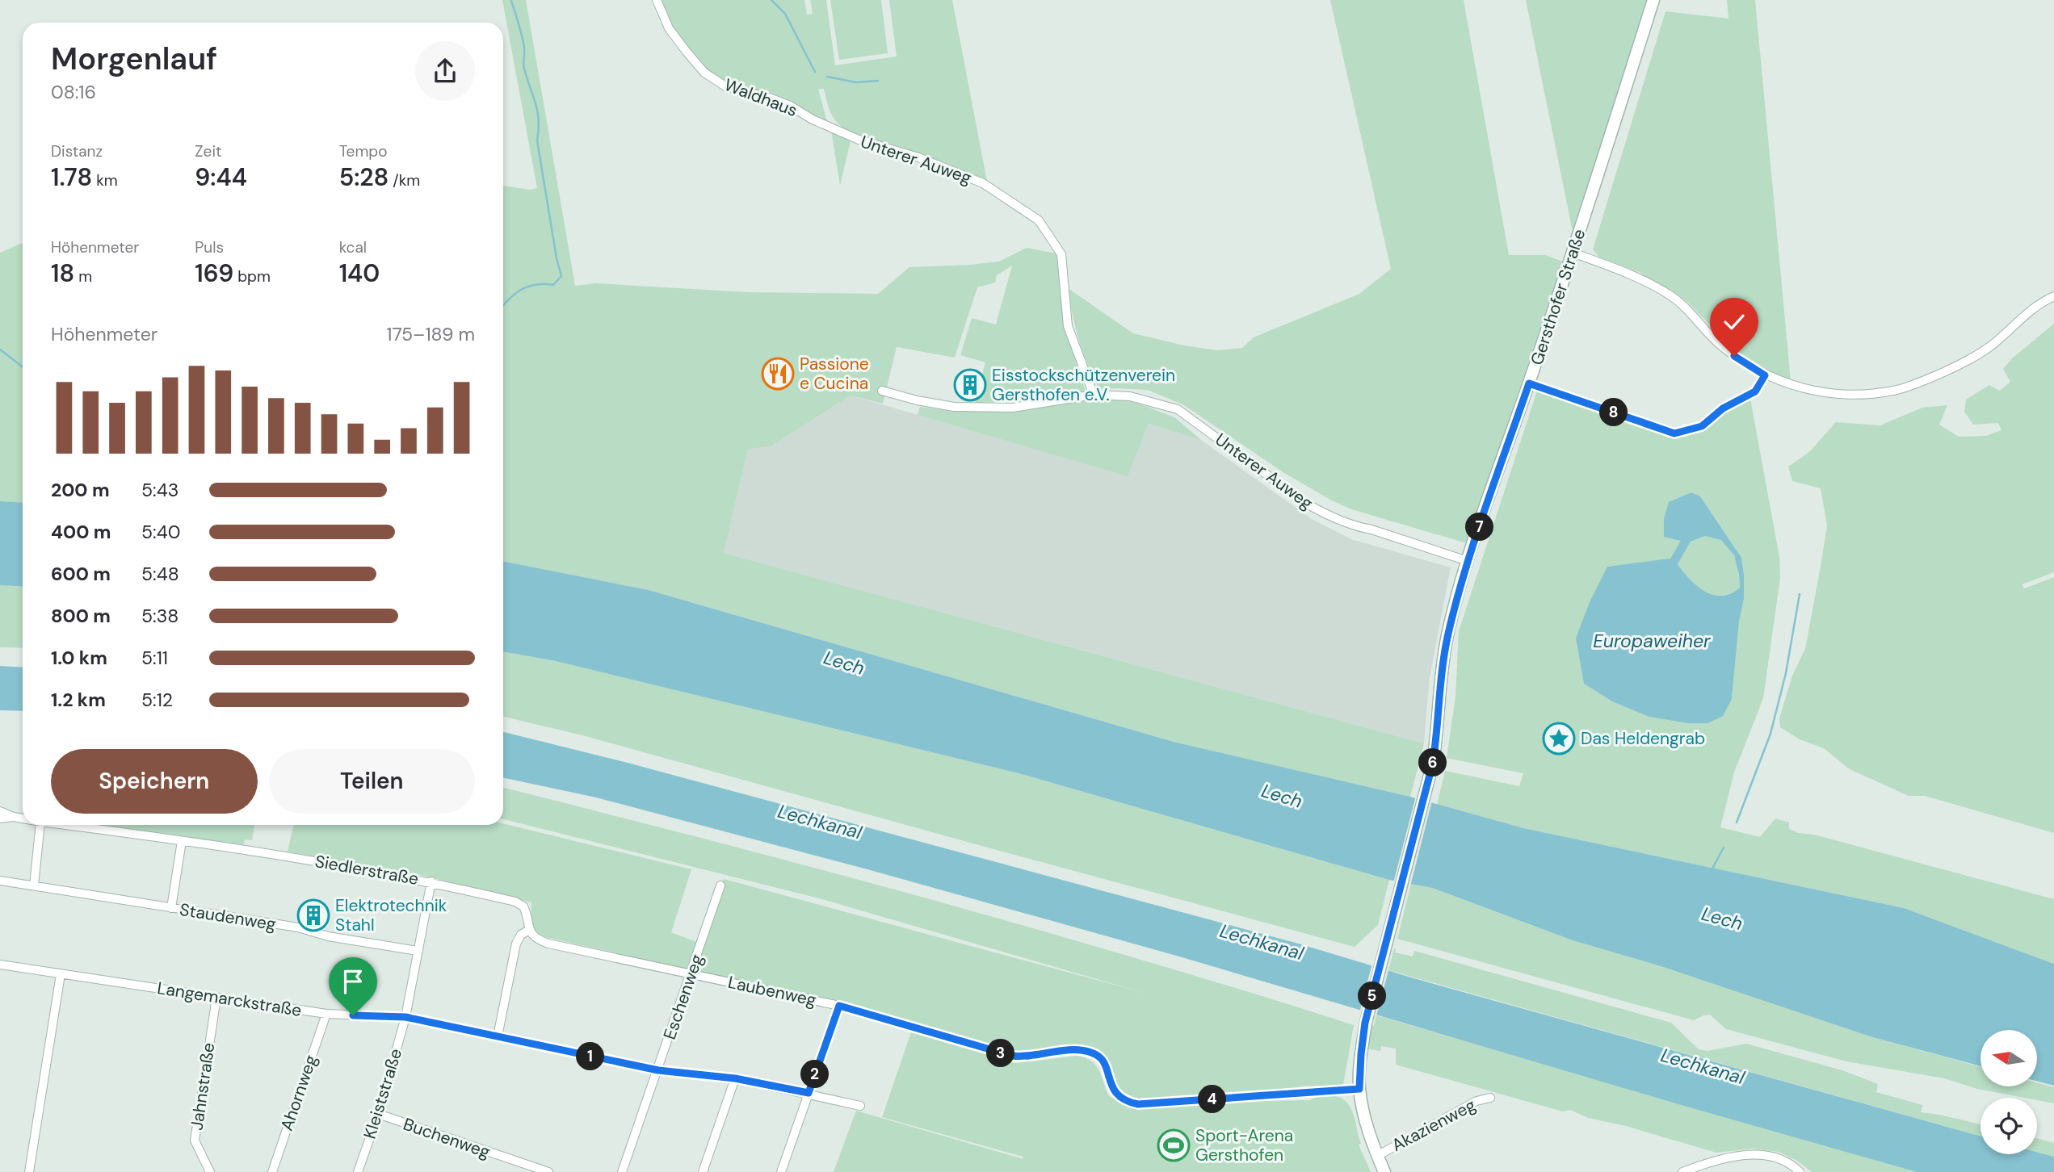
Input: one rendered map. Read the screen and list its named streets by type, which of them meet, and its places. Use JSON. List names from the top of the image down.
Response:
{
  "streets": {
    "main road": ["Gersthofer Straße"],
    "street": [
      "Waldhaus",
      "Unterer Auweg",
      "Siedlerstraße",
      "Staudenweg",
      "Laubenweg",
      "Eschenweg",
      "Langemarckstraße",
      "Jahnstraße",
      "Ahornweg",
      "Kleiststraße",
      "Akazienweg",
      "Buchenweg"
    ]
  },
  "crossings": [
    ["Waldhaus", "Unterer Auweg"],
    ["Unterer Auweg", "Gersthofer Straße"],
    ["Gersthofer Straße", "Laubenweg"],
    ["Gersthofer Straße", "Akazienweg"],
    ["Siedlerstraße", "Staudenweg"],
    ["Siedlerstraße", "Kleiststraße"],
    ["Staudenweg", "Kleiststraße"],
    ["Laubenweg", "Eschenweg"],
    ["Eschenweg", "Langemarckstraße"],
    ["Langemarckstraße", "Jahnstraße"],
    ["Langemarckstraße", "Ahornweg"],
    ["Langemarckstraße", "Kleiststraße"],
    ["Kleiststraße", "Buchenweg"]
  ],
  "water": ["Europaweiher", "Lech", "Lechkanal"],
  "places": {
    "restaurant": ["Passione e Cucina"],
    "building": ["Eisstockschützenverein Gersthofen e.V.", "Elektrotechnik Stahl"],
    "place": ["Das Heldengrab"],
    "sports": ["Sport-Arena Gersthofen"]
  },
  "north": "left",
  "page": {
    "heading": ["Morgenlauf", "08:16"],
    "stats": [
      ["Distanz", "1.78 km"],
      ["Zeit", "9:44"],
      ["Tempo", "5:28 /km"],
      ["Höhenmeter", "18 m"],
      ["Puls", "169 bpm"],
      ["kcal", "140"]
    ],
    "chart": ["Höhenmeter", "175–189 m"],
    "pins": [
      "8",
      "7",
      "6",
      "5",
      "3",
      "1",
      "2",
      "4"
    ],
    "list": [
      {
        "name": "200 m",
        "note": "5:43"
      },
      {
        "name": "400 m",
        "note": "5:40"
      },
      {
        "name": "600 m",
        "note": "5:48"
      },
      {
        "name": "800 m",
        "note": "5:38"
      },
      {
        "name": "1.0 km",
        "note": "5:11"
      },
      {
        "name": "1.2 km",
        "note": "5:12"
      }
    ],
    "buttons": ["Speichern", "Teilen"]
  }
}
